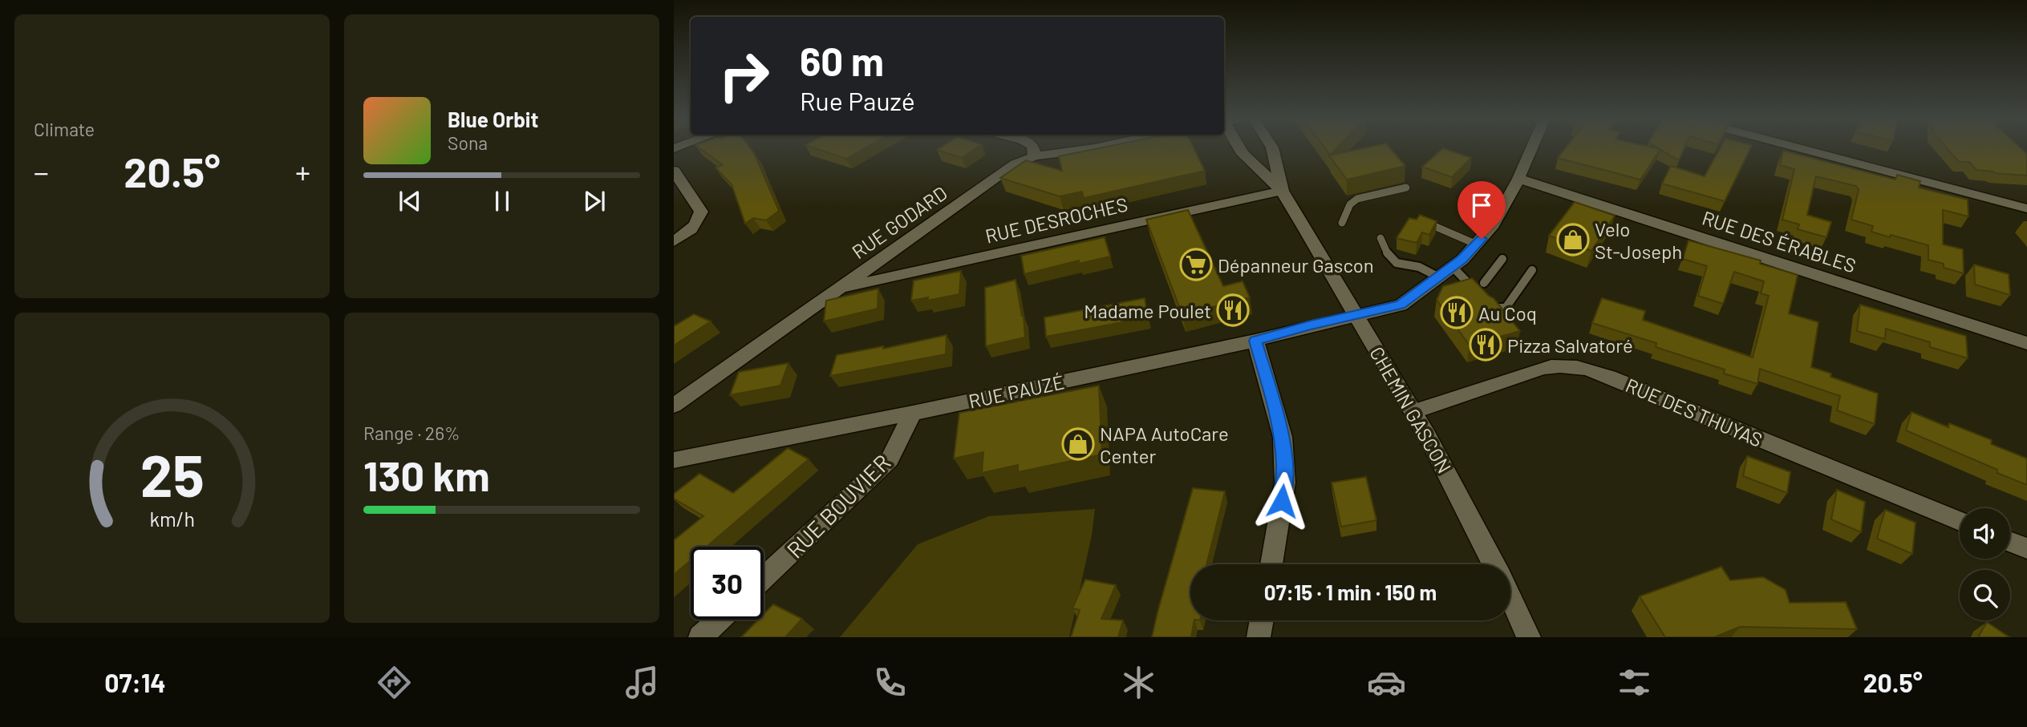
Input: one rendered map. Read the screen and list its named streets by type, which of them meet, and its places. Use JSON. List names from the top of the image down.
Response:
{
  "streets": {
    "street": [
      "RUE DESROCHES",
      "RUE GODARD",
      "RUE DES ÉRABLES",
      "RUE PAUZÉ",
      "CHEMIN GASCON",
      "RUE DES THUYAS",
      "RUE BOUVIER"
    ]
  },
  "crossings": [
    ["RUE DESROCHES", "RUE GODARD"],
    ["RUE DESROCHES", "CHEMIN GASCON"],
    ["RUE DES ÉRABLES", "RUE PAUZÉ"],
    ["RUE PAUZÉ", "CHEMIN GASCON"],
    ["RUE PAUZÉ", "RUE BOUVIER"],
    ["CHEMIN GASCON", "RUE DES THUYAS"]
  ],
  "places": {
    "shop": ["Velo St-Joseph", "NAPA AutoCare Center"],
    "supermarket": ["Dépanneur Gascon"],
    "restaurant": ["Madame Poulet", "Au Coq", "Pizza Salvatoré"]
  },
  "page": {
    "tile": [
      "Climate",
      ["Range · 26%", "130 km"]
    ],
    "turn": ["60 m", "Rue Pauzé"],
    "song": ["Blue Orbit", "Sona"],
    "heat": ["−", "20.5°", "+"],
    "limit": "30",
    "trip": "07:15 · 1 min · 150 m",
    "tabs": ["07:14", "20.5°"],
    "gauge": ["25", "km/h"]
  }
}
